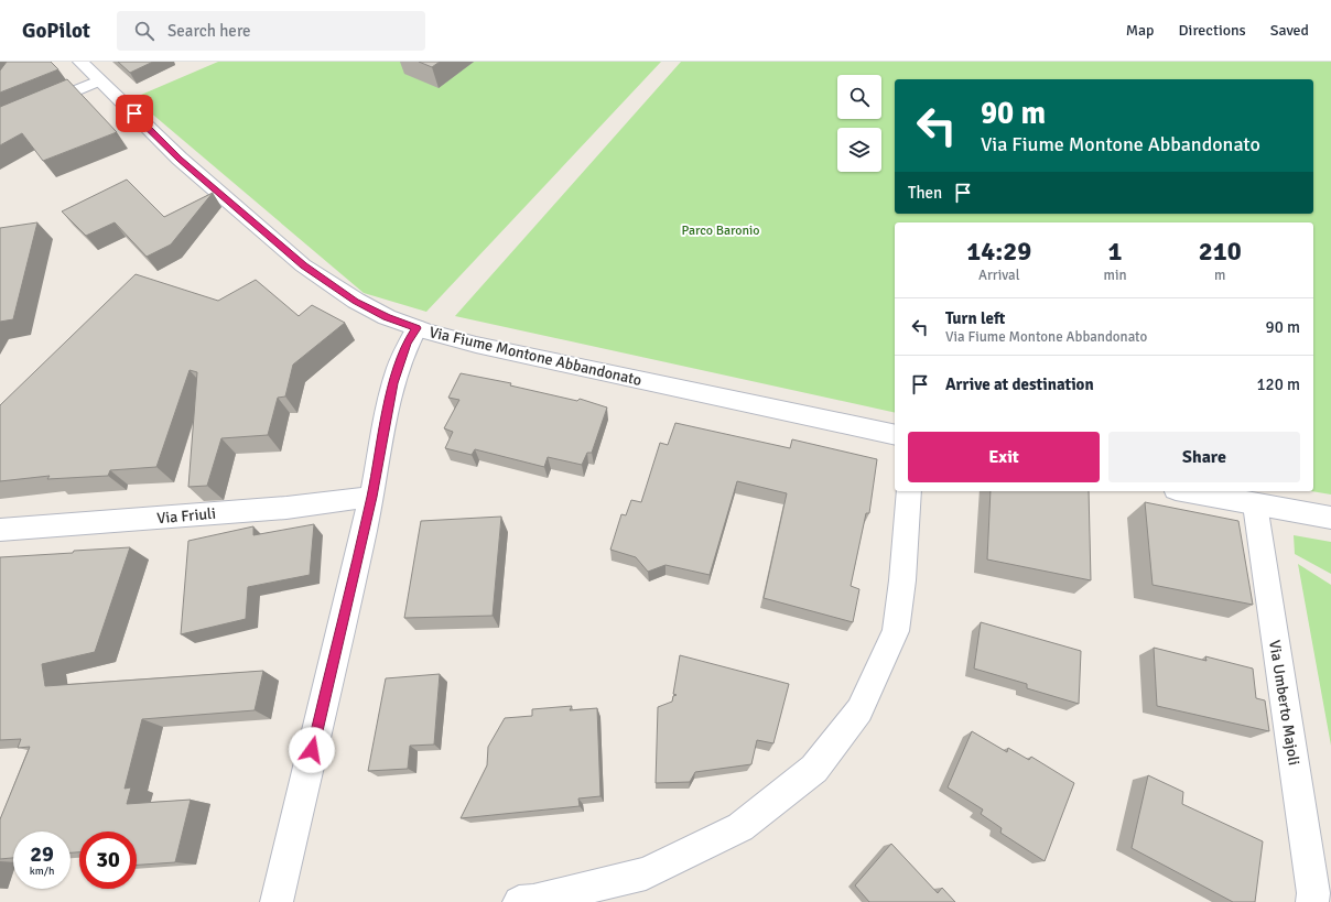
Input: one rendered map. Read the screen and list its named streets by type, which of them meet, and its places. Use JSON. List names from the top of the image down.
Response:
{
  "streets": {
    "street": ["Via Fiume Montone Abbandonato", "Via Friuli", "Via Umberto Majoli"]
  },
  "parks": ["Parco Baronio"],
  "page": {
    "header": "GoPilot",
    "search": "Search here",
    "nav": ["Map", "Directions", "Saved"],
    "turn": ["90 m", "Via Fiume Montone Abbandonato"],
    "then": "Then",
    "eta": [
      "14:29",
      "Arrival",
      "1",
      "min",
      "210",
      "m"
    ],
    "list": [
      {
        "name": "Turn left",
        "note": "Via Fiume Montone Abbandonato",
        "value": "90 m"
      },
      {
        "name": "Arrive at destination",
        "value": "120 m"
      }
    ],
    "buttons": ["Exit", "Share"],
    "speed": "29 km/h",
    "limit": "30"
  }
}
